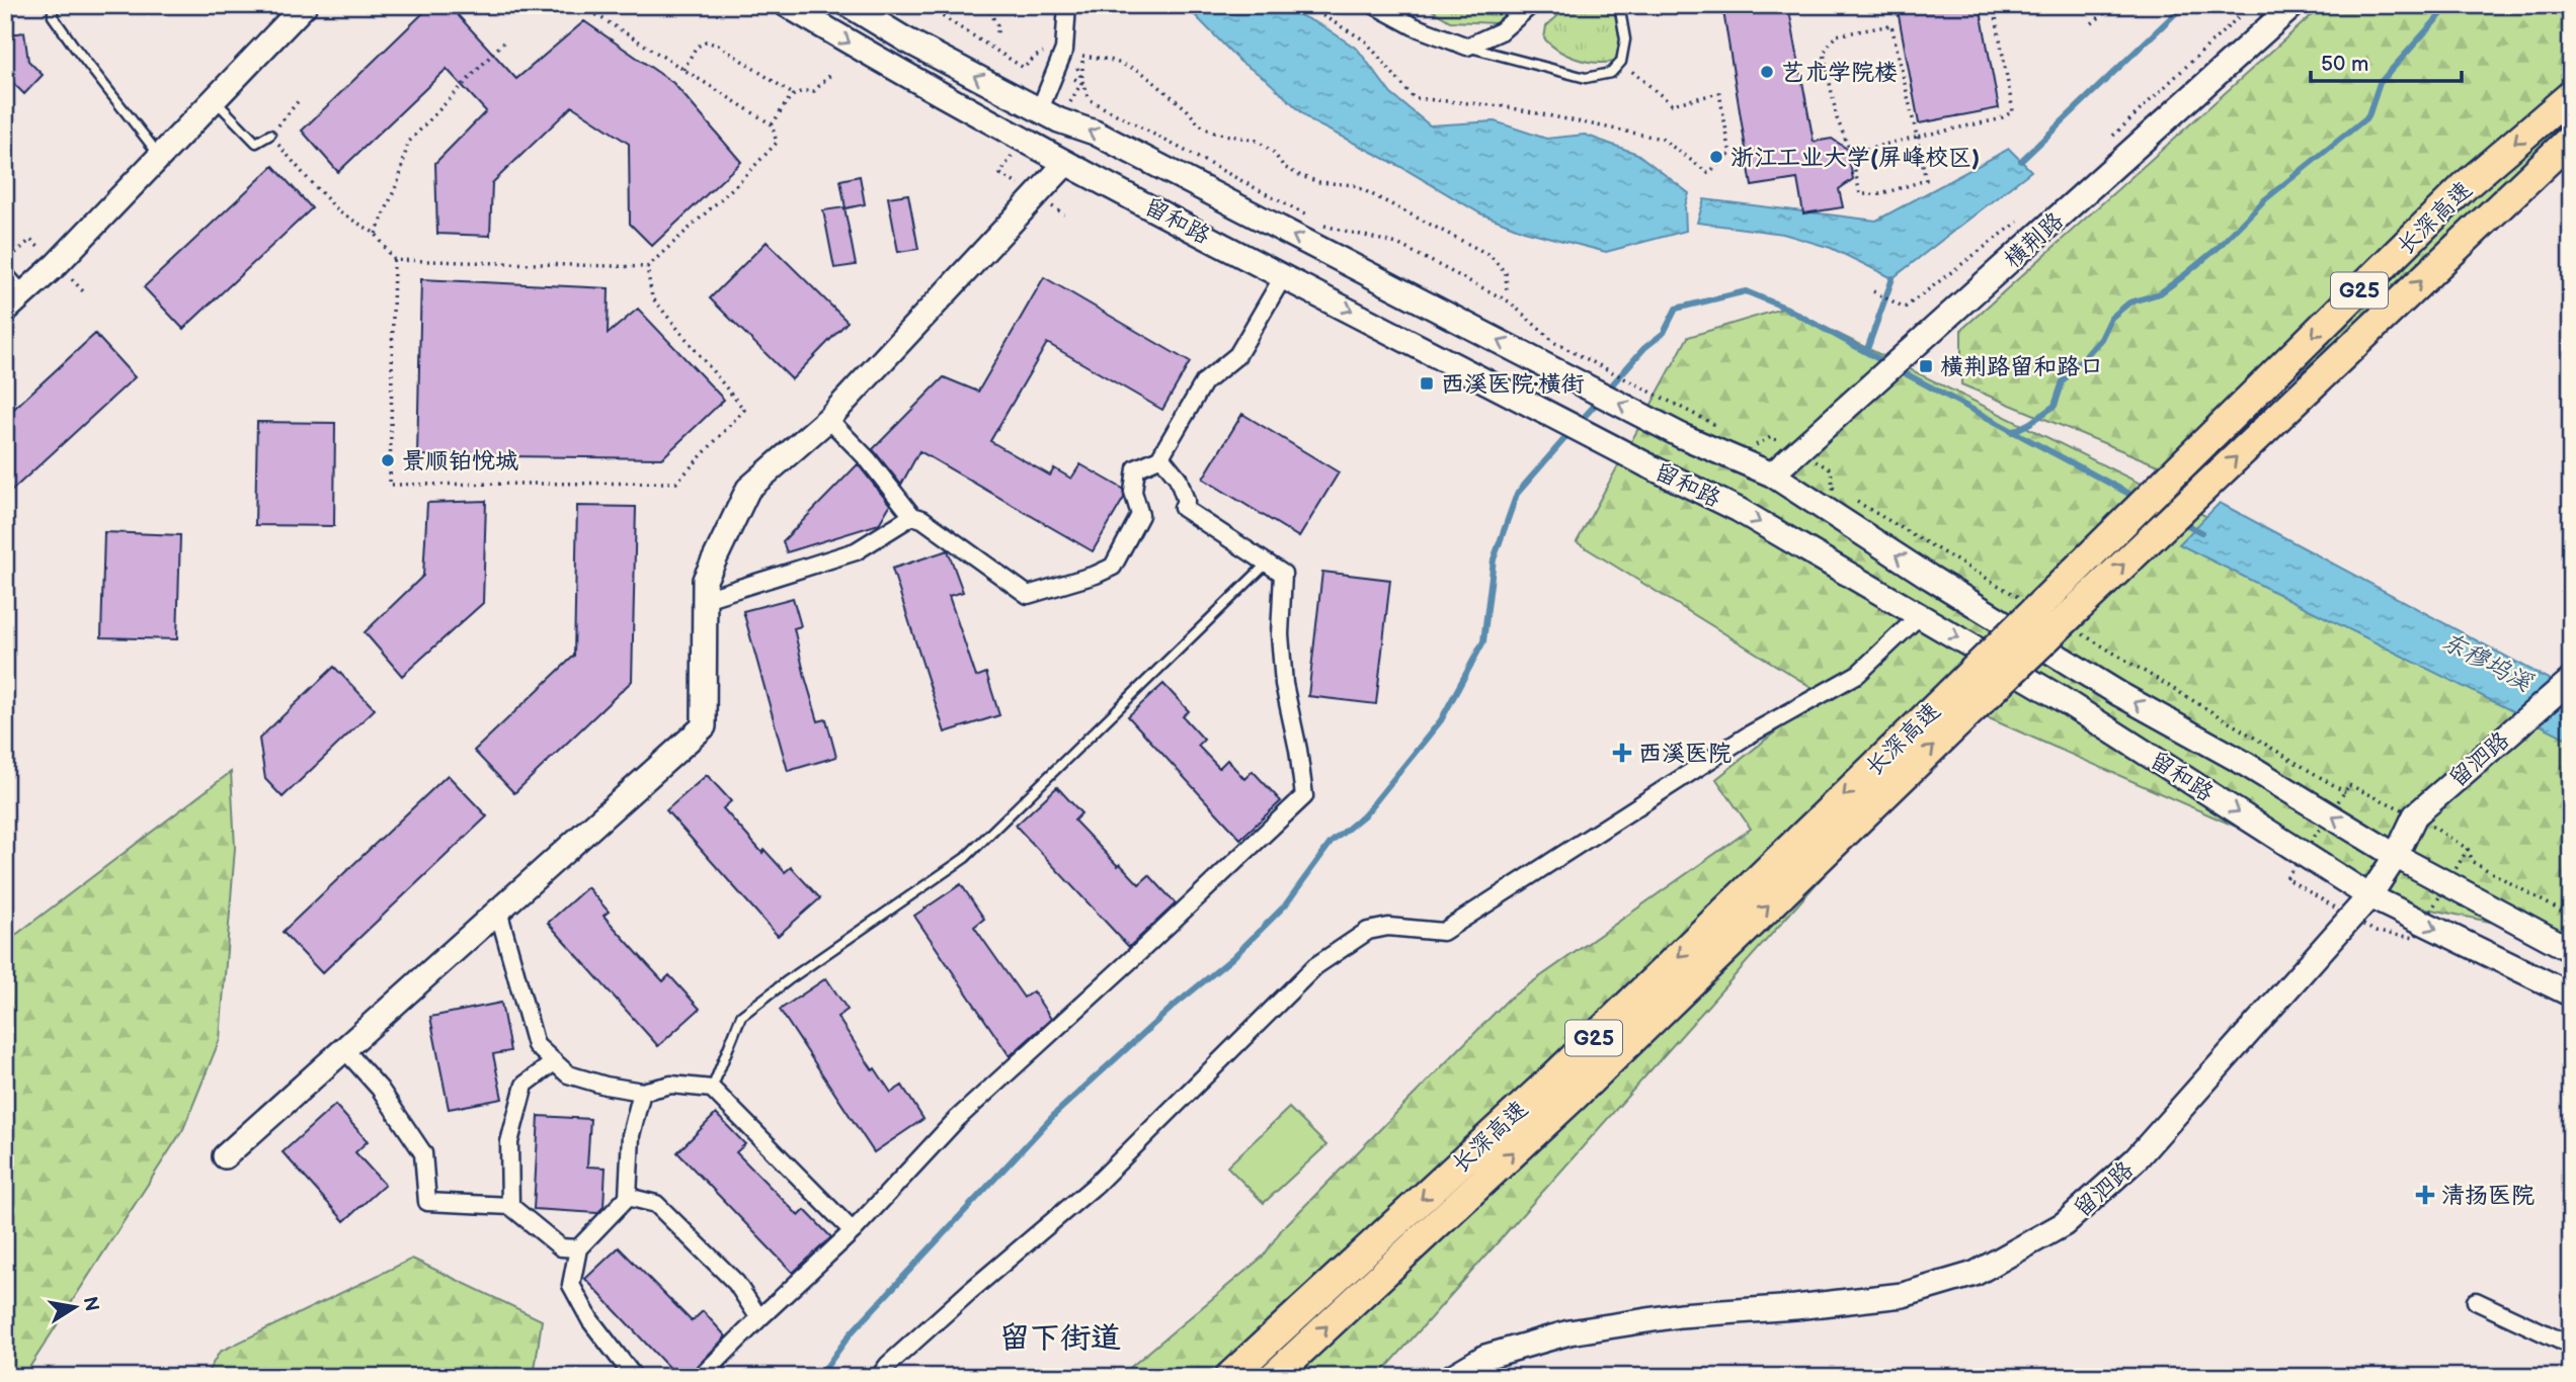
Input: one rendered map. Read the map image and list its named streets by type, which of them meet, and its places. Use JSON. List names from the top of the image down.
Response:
{
  "streets": {
    "highway": ["长深高速", "G25"],
    "main road": ["留和路", "横荆路", "留泗路"]
  },
  "crossings": [
    ["留和路", "横荆路"],
    ["留和路", "留泗路"]
  ],
  "districts": ["留下街道"],
  "water": ["东穆坞溪"],
  "places": {
    "other": ["艺术学院楼", "浙江工业大学(屏峰校区)", "景顺铂悦城"],
    "transit": ["横荆路留和路口", "西溪医院·横街"],
    "health": ["西溪医院", "清扬医院"]
  },
  "scale_bar": "50 m",
  "north": "right"
}
